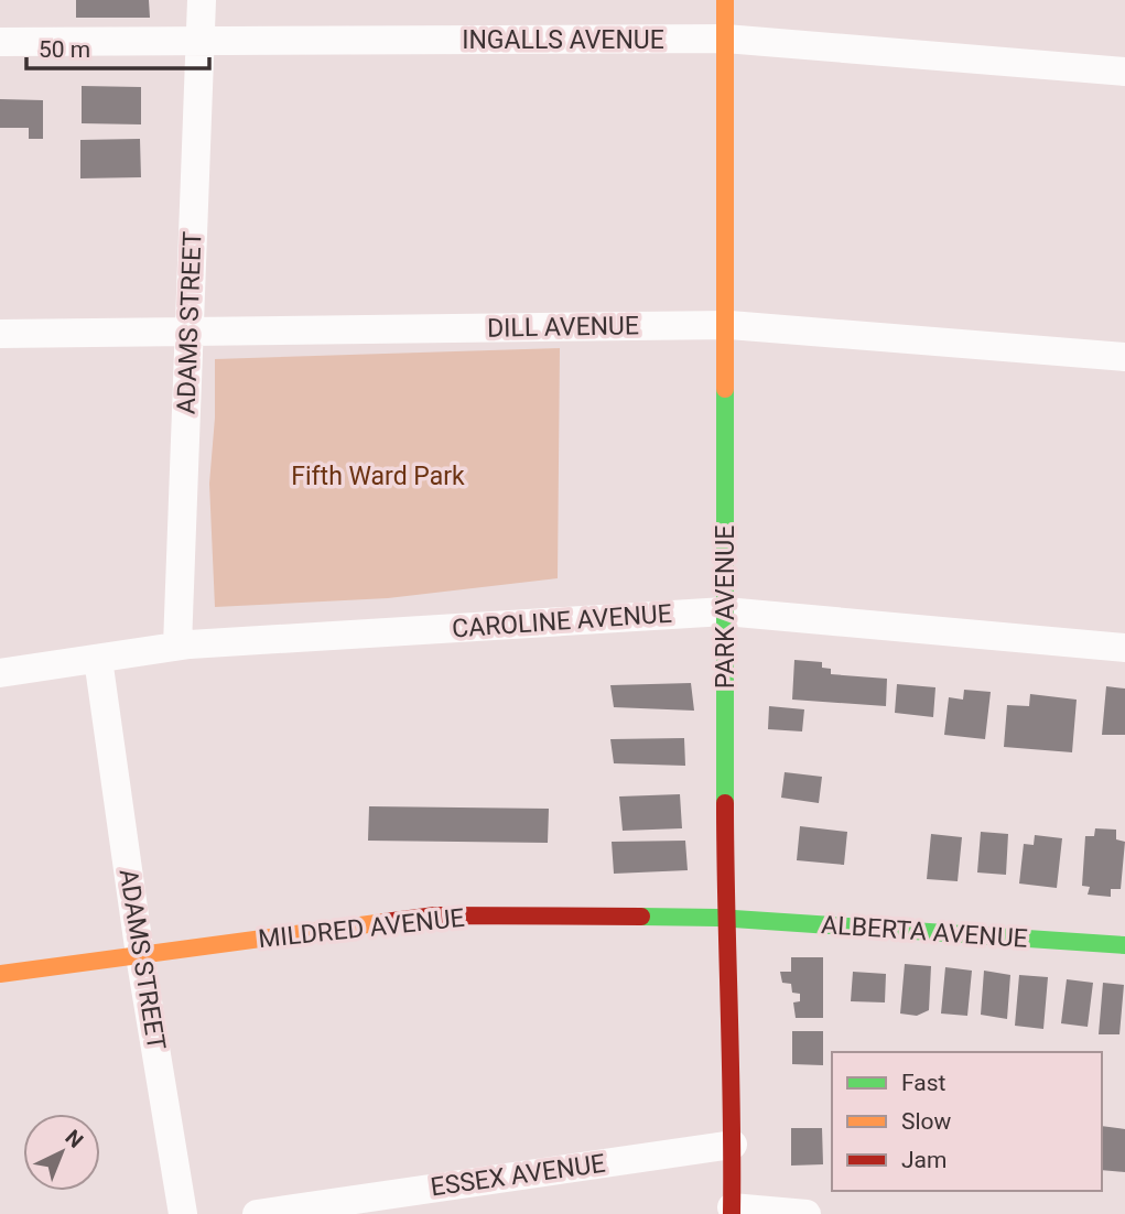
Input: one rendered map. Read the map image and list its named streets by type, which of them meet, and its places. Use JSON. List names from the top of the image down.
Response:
{
  "streets": {
    "street": [
      "INGALLS AVENUE",
      "ADAMS STREET",
      "DILL AVENUE",
      "PARK AVENUE",
      "CAROLINE AVENUE",
      "MILDRED AVENUE",
      "ALBERTA AVENUE",
      "ESSEX AVENUE"
    ]
  },
  "crossings": [
    ["INGALLS AVENUE", "ADAMS STREET"],
    ["INGALLS AVENUE", "PARK AVENUE"],
    ["ADAMS STREET", "DILL AVENUE"],
    ["ADAMS STREET", "CAROLINE AVENUE"],
    ["ADAMS STREET", "MILDRED AVENUE"],
    ["DILL AVENUE", "PARK AVENUE"],
    ["PARK AVENUE", "CAROLINE AVENUE"],
    ["PARK AVENUE", "MILDRED AVENUE"],
    ["PARK AVENUE", "ALBERTA AVENUE"],
    ["PARK AVENUE", "ESSEX AVENUE"],
    ["MILDRED AVENUE", "ALBERTA AVENUE"]
  ],
  "parks": ["Fifth Ward Park"],
  "legend": ["Fast", "Slow", "Jam"],
  "scale_bar": "50 m",
  "north": "top right"
}
